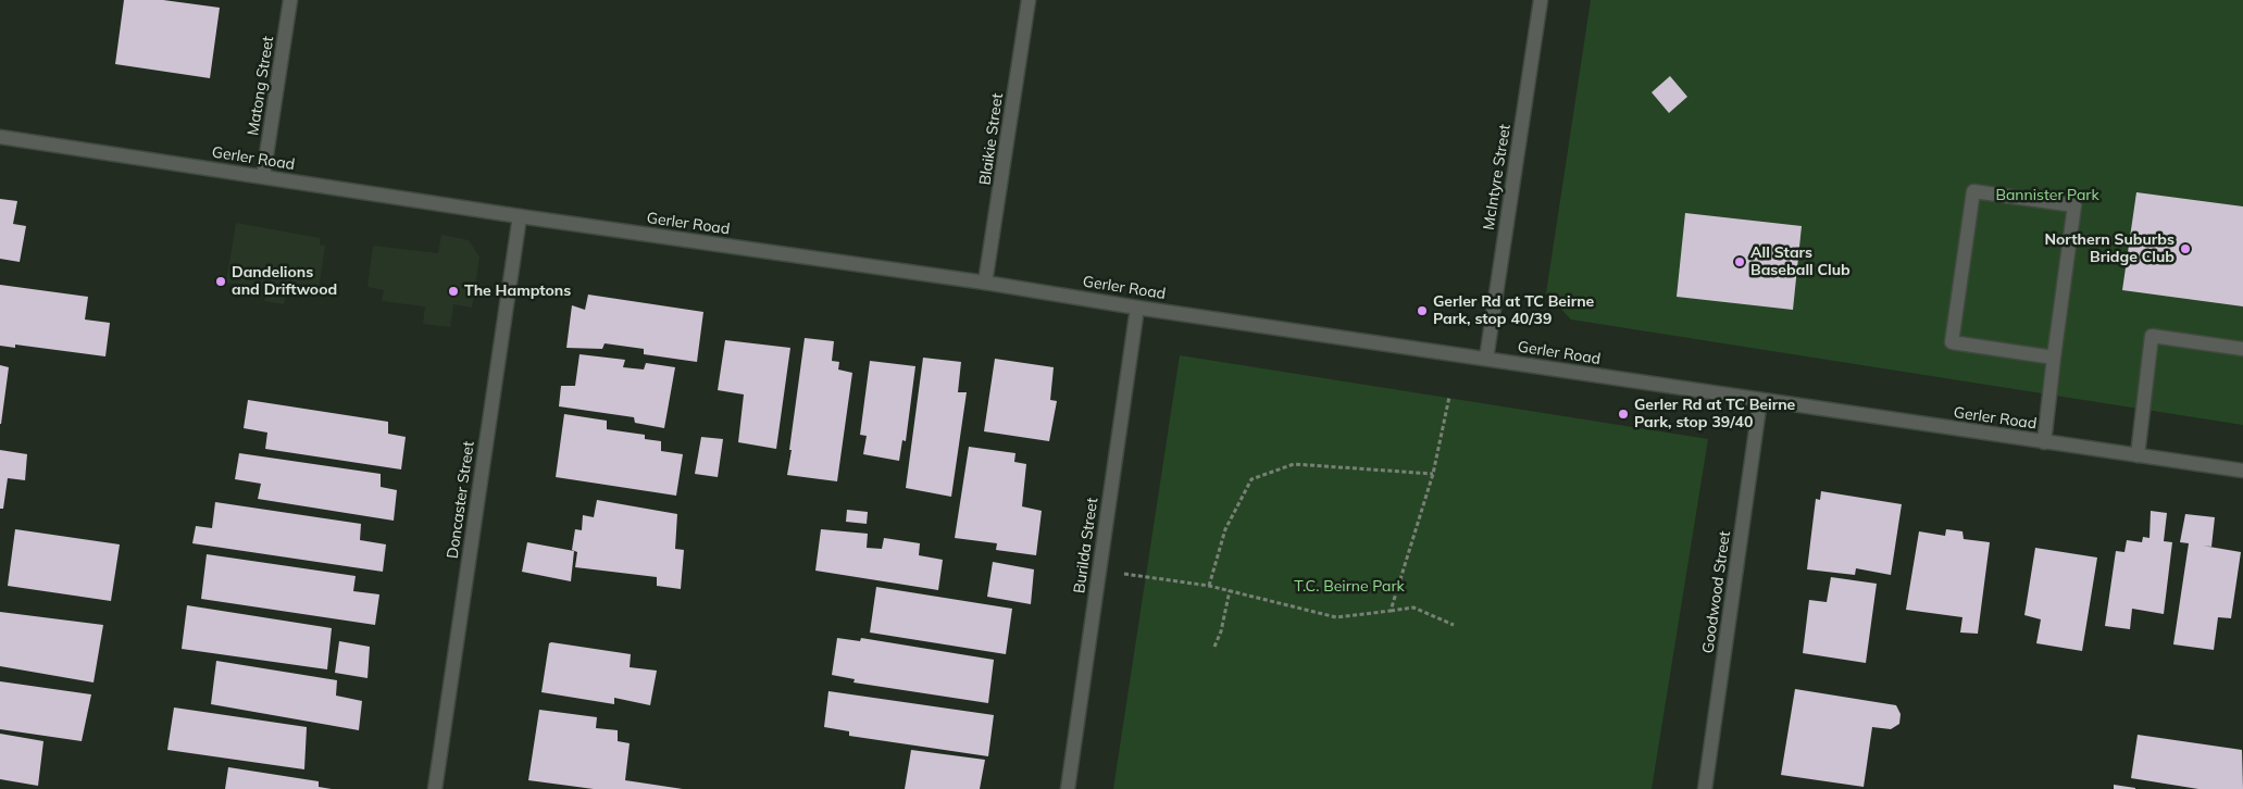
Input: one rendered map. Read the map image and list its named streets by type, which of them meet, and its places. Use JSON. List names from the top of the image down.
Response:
{
  "streets": {
    "street": [
      "Matong Street",
      "Blaikie Street",
      "Gerler Road",
      "McIntyre Street",
      "Doncaster Street",
      "Burilda Street",
      "Goodwood Street"
    ]
  },
  "crossings": [
    ["Matong Street", "Gerler Road"],
    ["Blaikie Street", "Gerler Road"],
    ["Gerler Road", "McIntyre Street"],
    ["Gerler Road", "Doncaster Street"],
    ["Gerler Road", "Burilda Street"],
    ["Gerler Road", "Goodwood Street"]
  ],
  "parks": ["Bannister Park", "T.C. Beirne Park"],
  "places": [
    "Northern Suburbs Bridge Club",
    "All Stars Baseball Club",
    "Dandelions and Driftwood",
    "The Hamptons",
    "Gerler Rd at TC Beirne Park, stop 40/39",
    "Gerler Rd at TC Beirne Park, stop 39/40"
  ]
}
